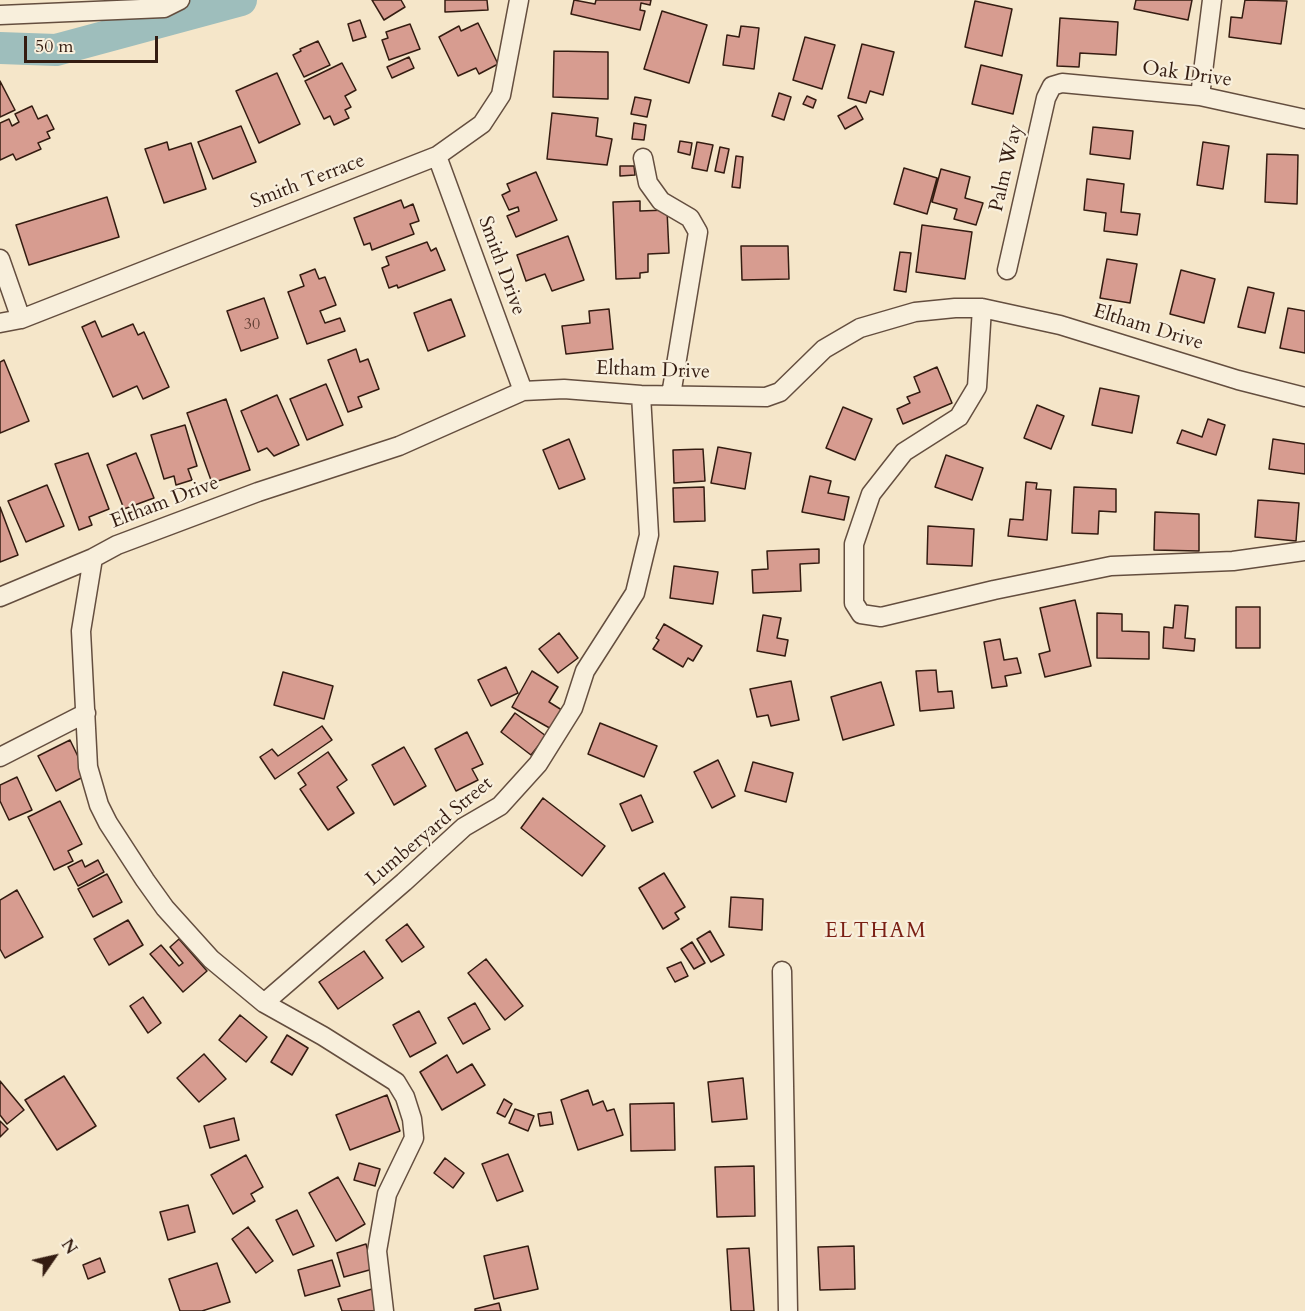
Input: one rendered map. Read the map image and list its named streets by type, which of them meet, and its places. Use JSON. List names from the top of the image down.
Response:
{
  "streets": {
    "street": [
      "Oak Drive",
      "Palm Way",
      "Smith Terrace",
      "Smith Drive",
      "Eltham Drive",
      "Lumberyard Street"
    ]
  },
  "crossings": [
    ["Oak Drive", "Palm Way"],
    ["Smith Terrace", "Smith Drive"],
    ["Smith Drive", "Eltham Drive"],
    ["Eltham Drive", "Lumberyard Street"]
  ],
  "districts": ["ELTHAM"],
  "house_numbers": ["30"],
  "scale_bar": "50 m",
  "north": "top right"
}
